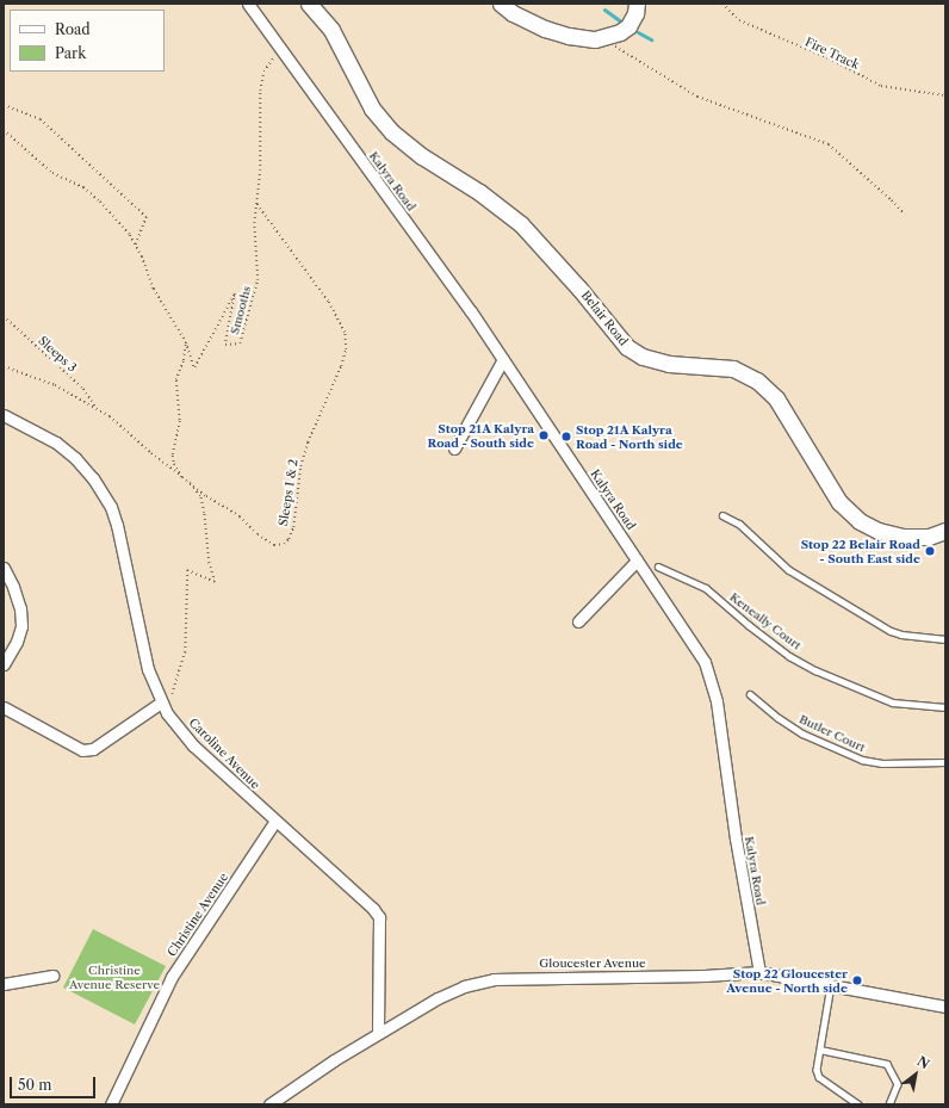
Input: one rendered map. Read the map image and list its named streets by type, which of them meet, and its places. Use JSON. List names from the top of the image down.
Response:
{
  "streets": {
    "main road": ["Belair Road"],
    "street": [
      "Kalyra Road",
      "Caroline Avenue",
      "Christine Avenue",
      "Gloucester Avenue"
    ],
    "lane": ["Keneally Court", "Butler Court"],
    "path": [
      "Fire Track",
      "Smooths",
      "Sleeps 3",
      "Sleeps 1 & 2"
    ]
  },
  "crossings": [
    ["Kalyra Road", "Smooths"],
    ["Kalyra Road", "Gloucester Avenue"],
    ["Smooths", "Sleeps 1 & 2"],
    ["Caroline Avenue", "Christine Avenue"],
    ["Caroline Avenue", "Gloucester Avenue"]
  ],
  "parks": ["Christine Avenue Reserve"],
  "places": [
    "Stop 21A Kalyra Road - South side",
    "Stop 21A Kalyra Road - North side",
    "Stop 22 Belair Road - South East side",
    "Stop 22 Gloucester Avenue - North side"
  ],
  "legend": ["Road", "Park"],
  "scale_bar": "50 m",
  "north": "top right"
}
